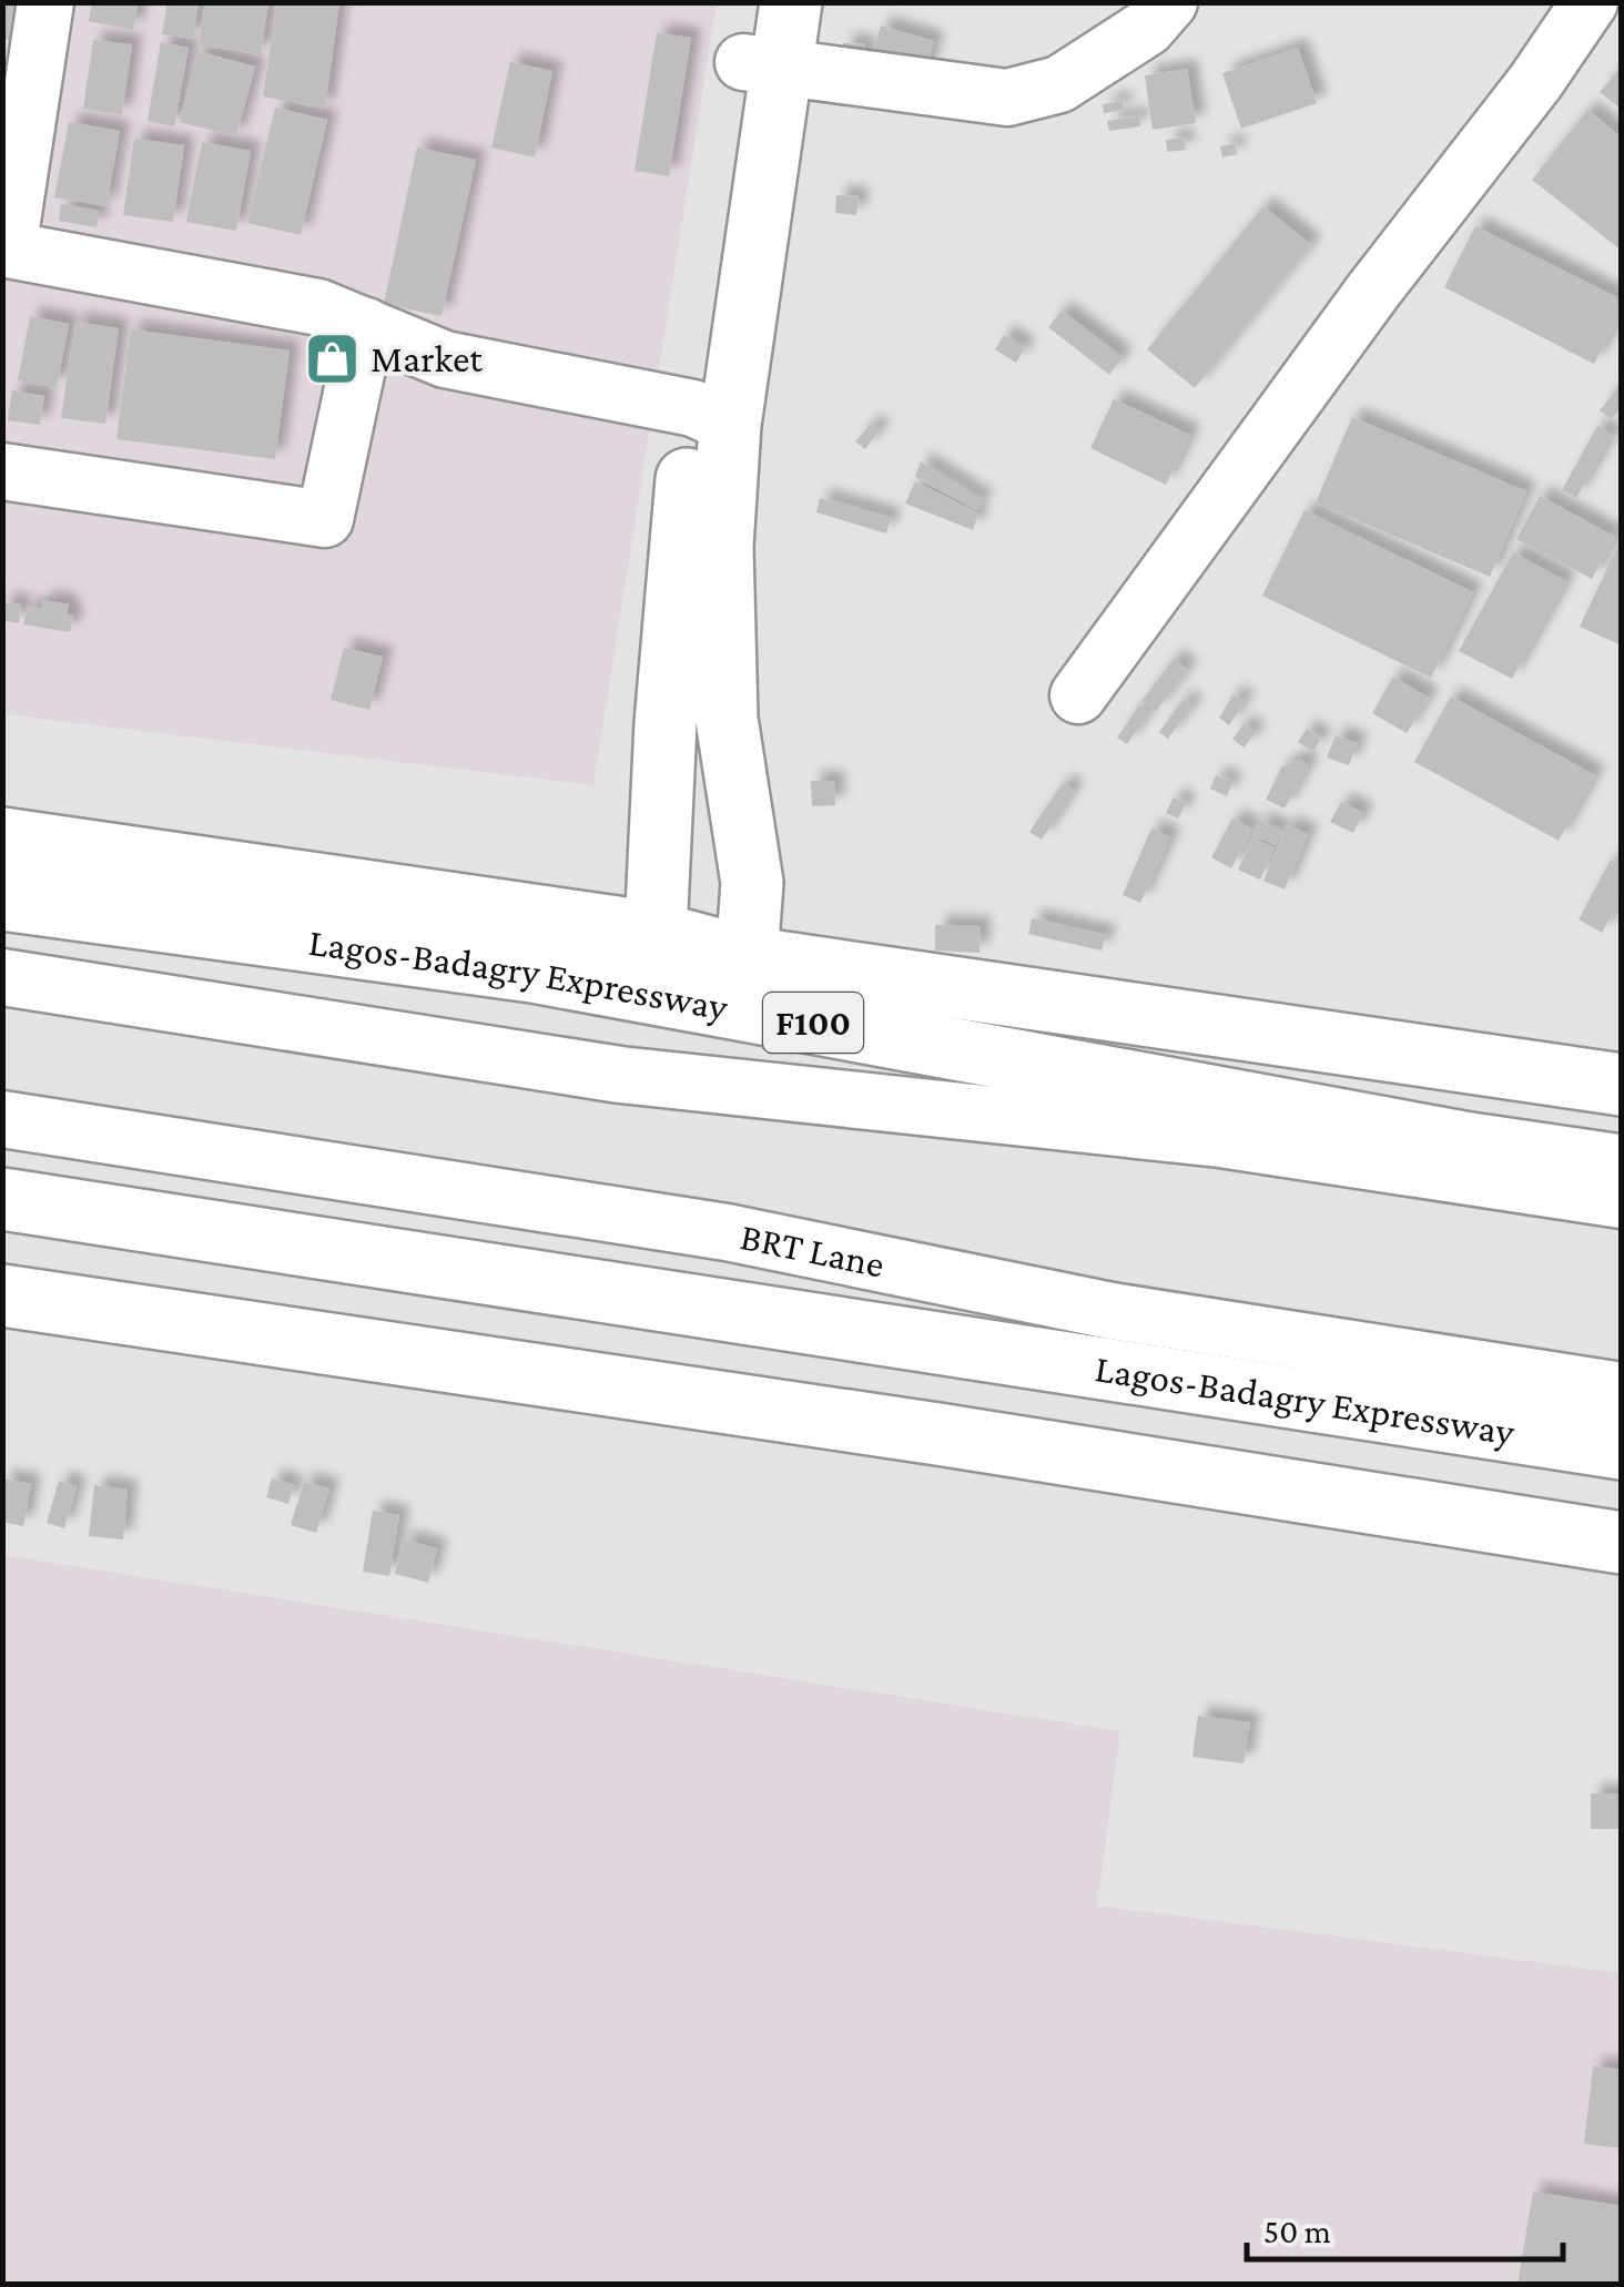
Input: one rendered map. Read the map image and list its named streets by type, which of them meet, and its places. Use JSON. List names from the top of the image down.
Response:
{
  "streets": {
    "main road": ["Lagos-Badagry Expressway", "F100"],
    "street": ["BRT Lane"]
  },
  "places": {
    "shop": ["Market"]
  },
  "scale_bar": "50 m"
}
